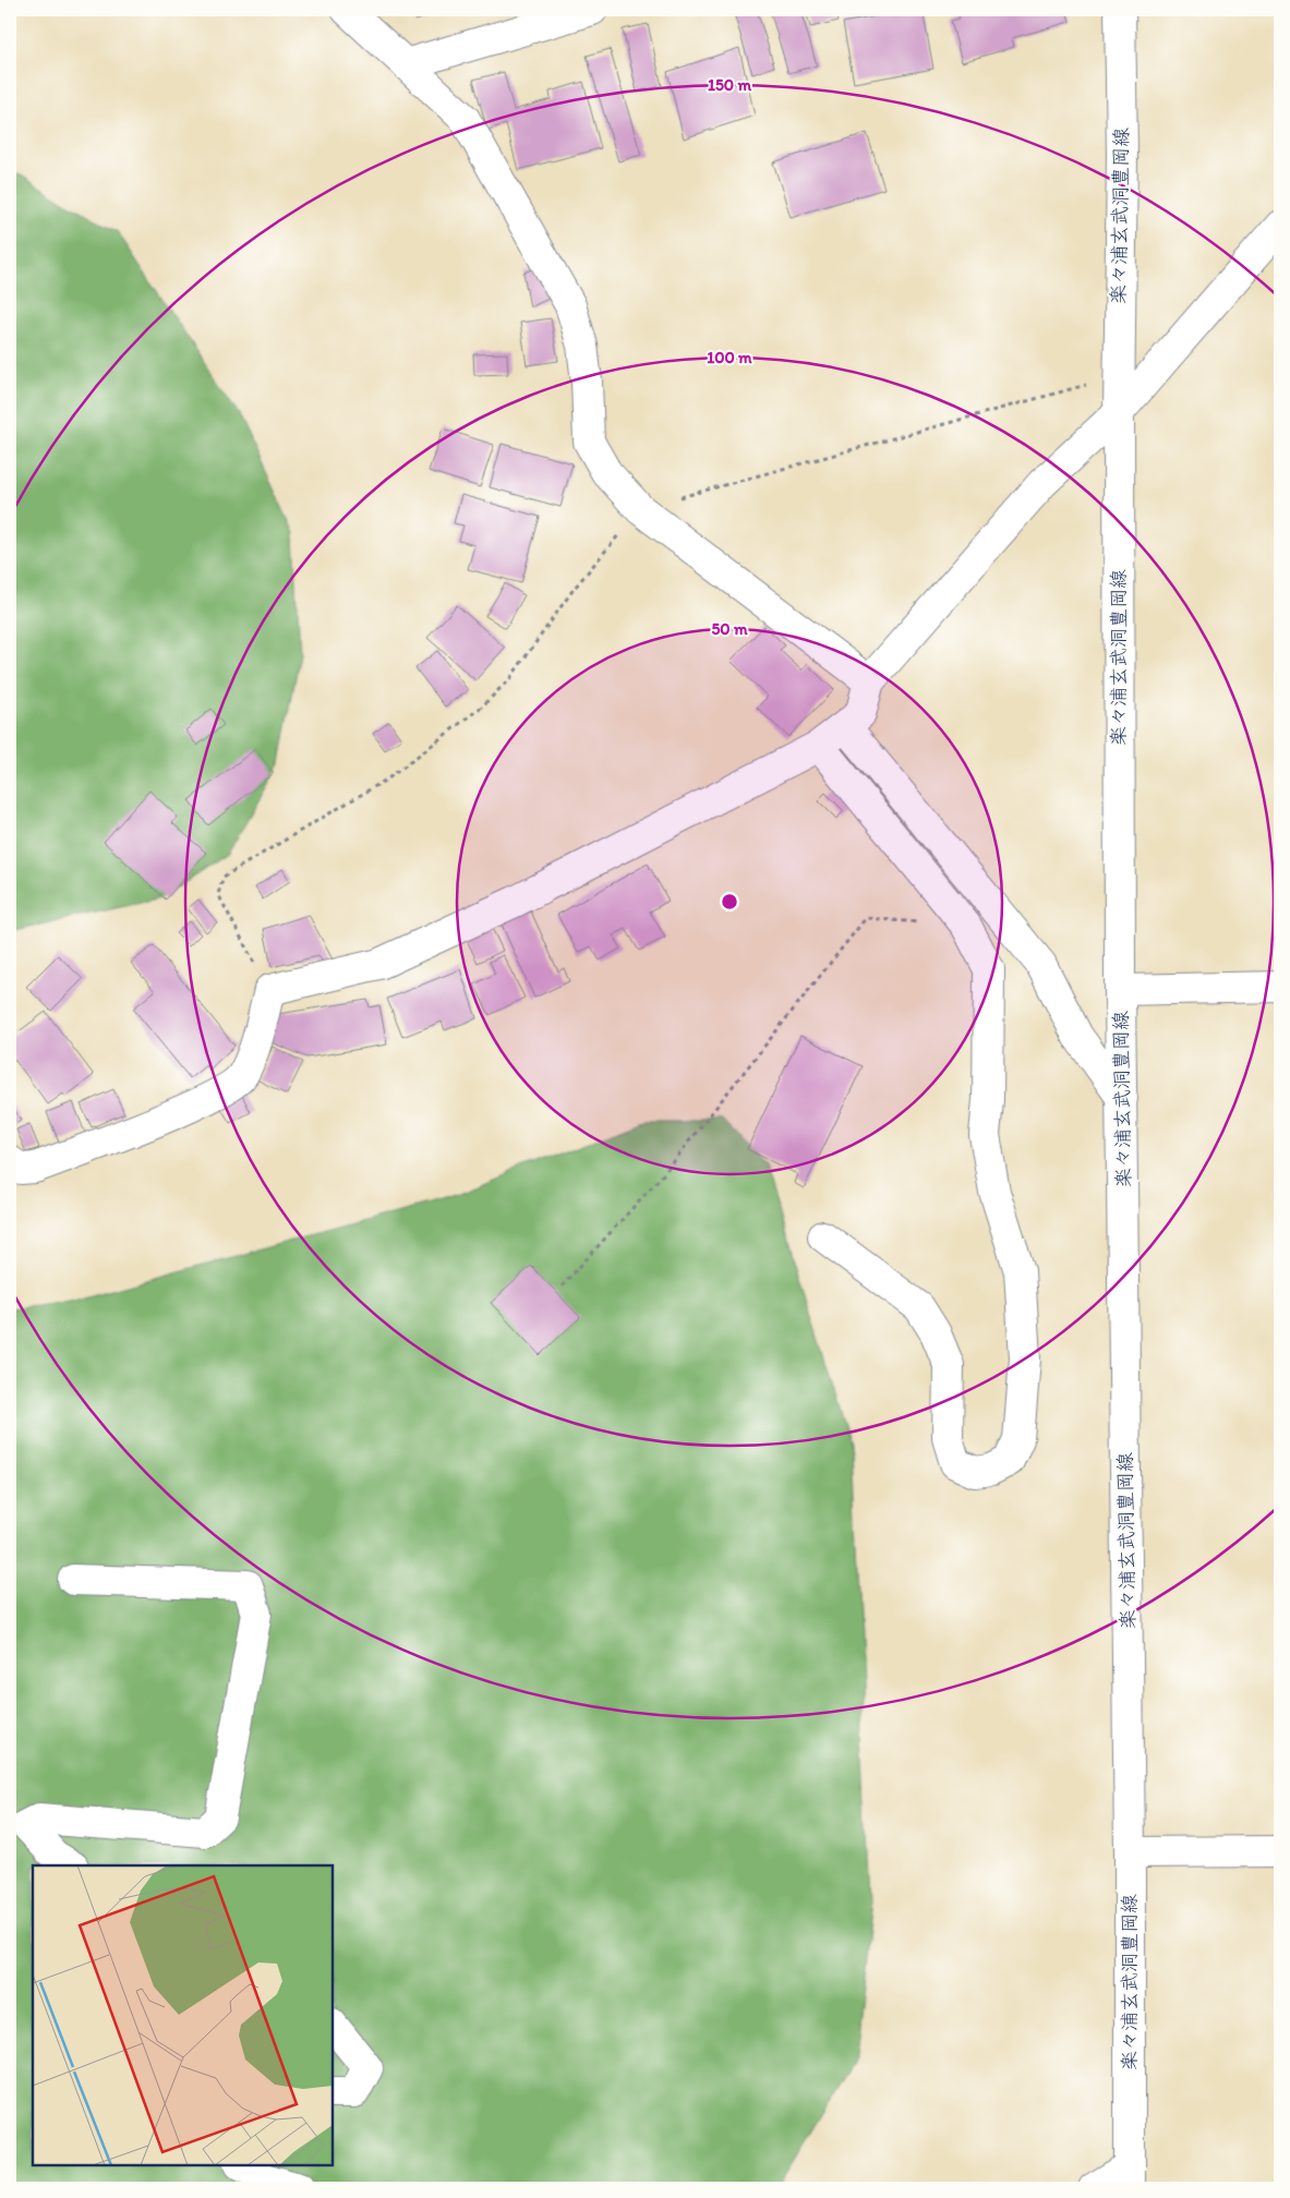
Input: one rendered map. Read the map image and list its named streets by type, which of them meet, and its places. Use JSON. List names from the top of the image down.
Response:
{
  "streets": {
    "street": ["楽々浦玄武洞豊岡線"]
  },
  "rings": ["150 m", "100 m", "50 m"]
}
